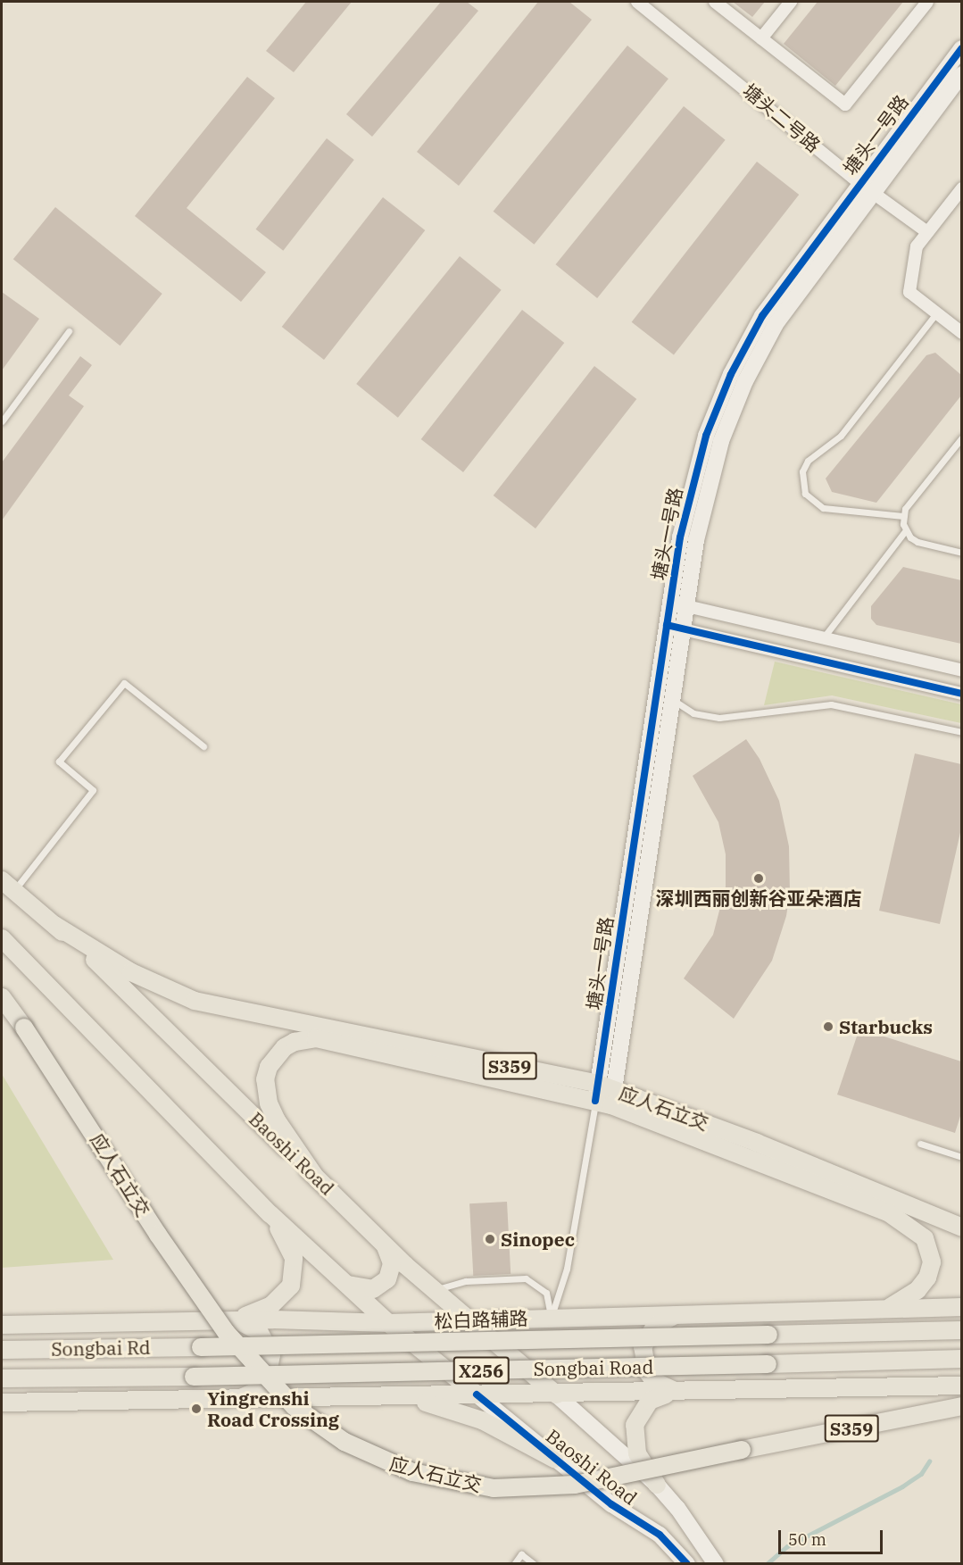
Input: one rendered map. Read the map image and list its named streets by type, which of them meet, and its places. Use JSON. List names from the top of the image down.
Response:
{
  "streets": {
    "main road": [
      "S359",
      "应人石立交",
      "Baoshi Road",
      "松白路辅路",
      "Songbai Rd",
      "Songbai Road",
      "X256"
    ],
    "street": ["塘头二号路", "塘头一号路"]
  },
  "crossings": [
    ["塘头二号路", "塘头一号路"],
    ["塘头一号路", "应人石立交"],
    ["S359", "Baoshi Road"],
    ["S359", "X256"],
    ["应人石立交", "Baoshi Road"],
    ["Baoshi Road", "松白路辅路"],
    ["Baoshi Road", "X256"],
    ["Songbai Rd", "Songbai Road"]
  ],
  "places": [
    "深圳西丽创新谷亚朵酒店",
    "Starbucks",
    "Sinopec",
    "Yingrenshi Road Crossing"
  ],
  "scale_bar": "50 m"
}
